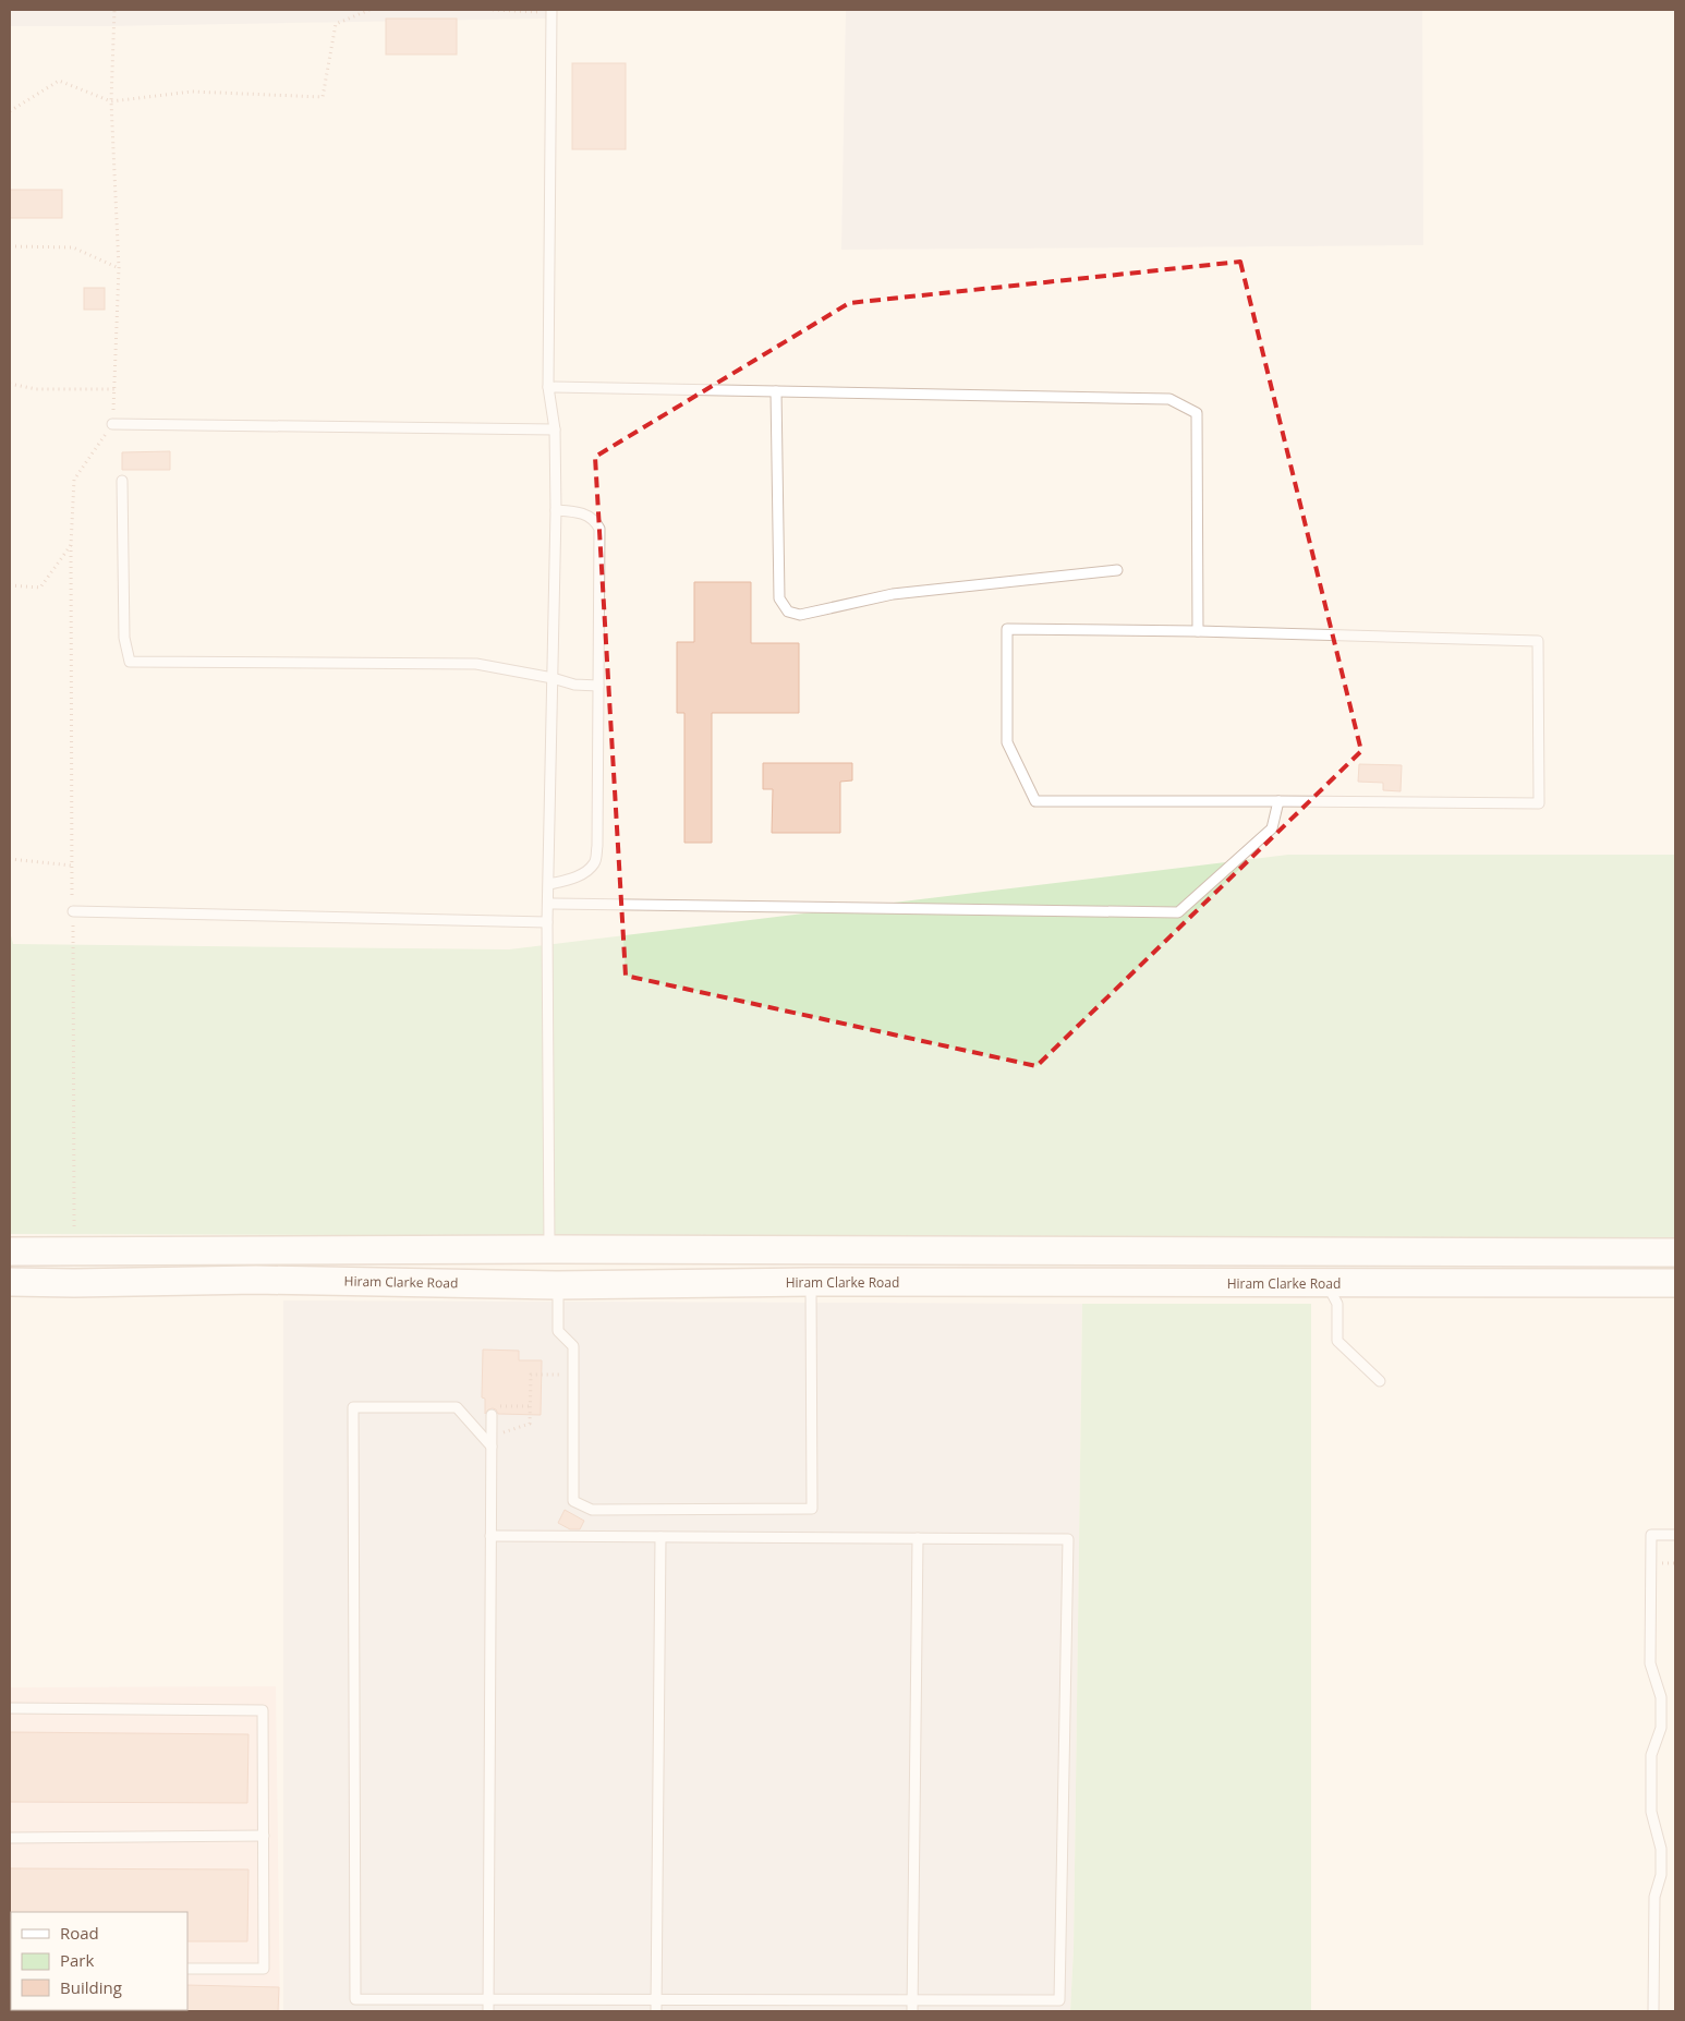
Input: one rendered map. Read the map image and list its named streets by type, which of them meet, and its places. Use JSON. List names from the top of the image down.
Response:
{
  "streets": {
    "main road": ["Hiram Clarke Road"]
  },
  "legend": ["Road", "Park", "Building"]
}
